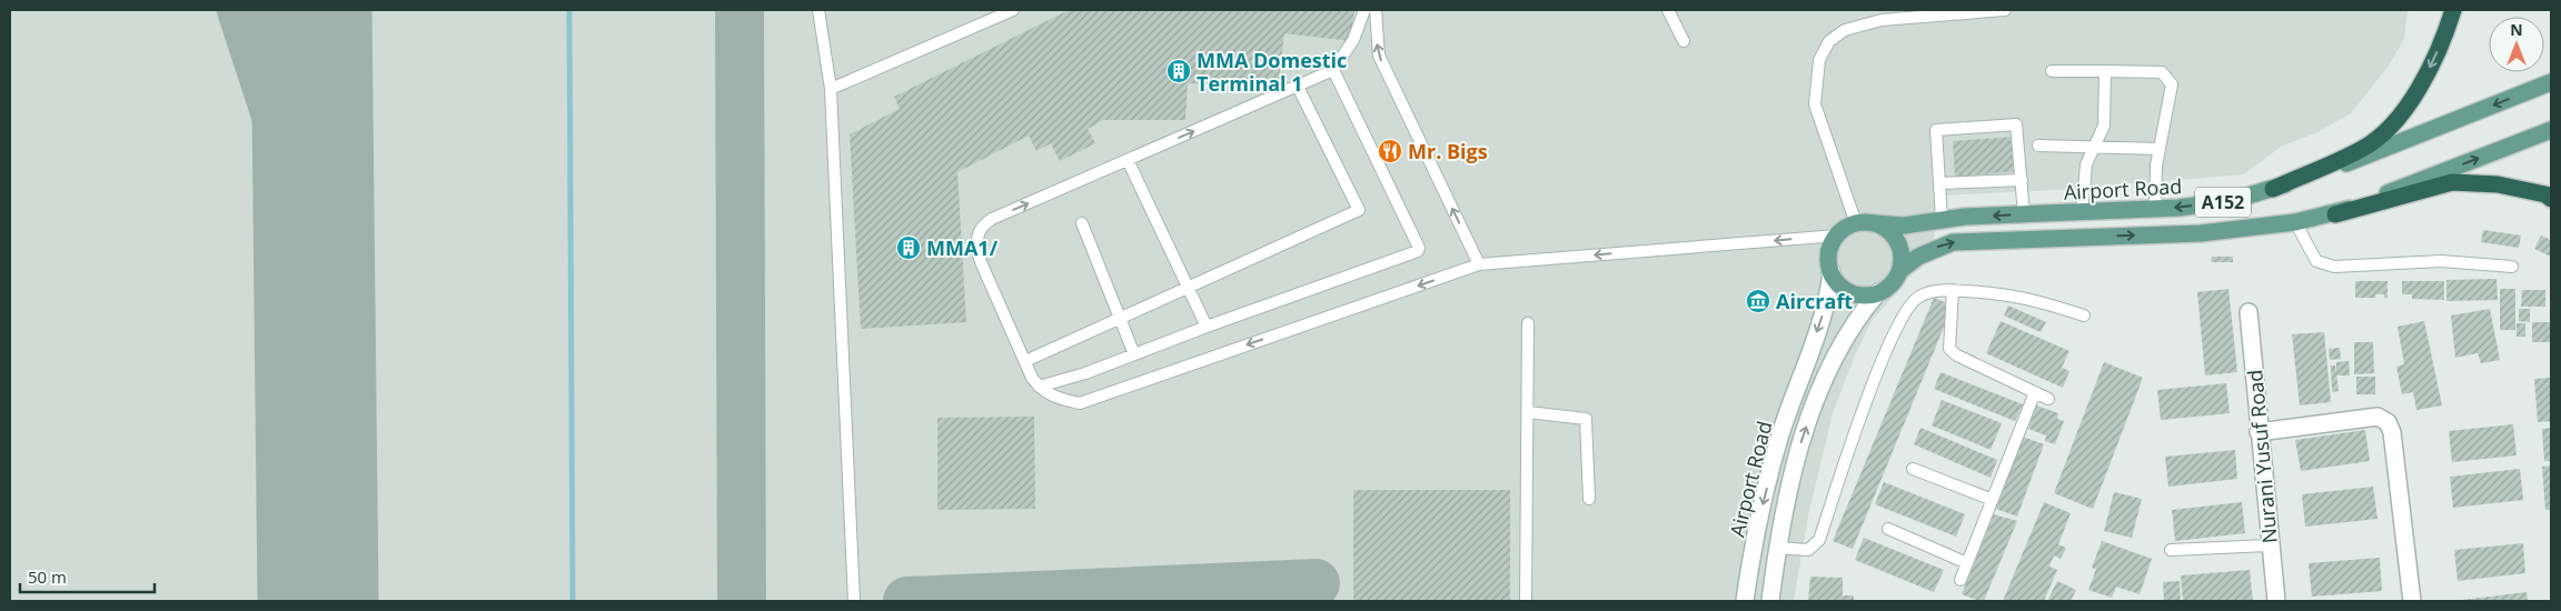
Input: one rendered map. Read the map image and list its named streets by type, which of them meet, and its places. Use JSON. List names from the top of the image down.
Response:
{
  "streets": {
    "main road": ["Airport Road", "A152", "Nurani Yusuf Road"]
  },
  "crossings": [
    ["Airport Road", "A152"]
  ],
  "places": {
    "building": ["MMA Domestic Terminal 1", "MMA1/"],
    "restaurant": ["Mr. Bigs"],
    "museum": ["Aircraft"]
  },
  "scale_bar": "50 m",
  "north": "top"
}
